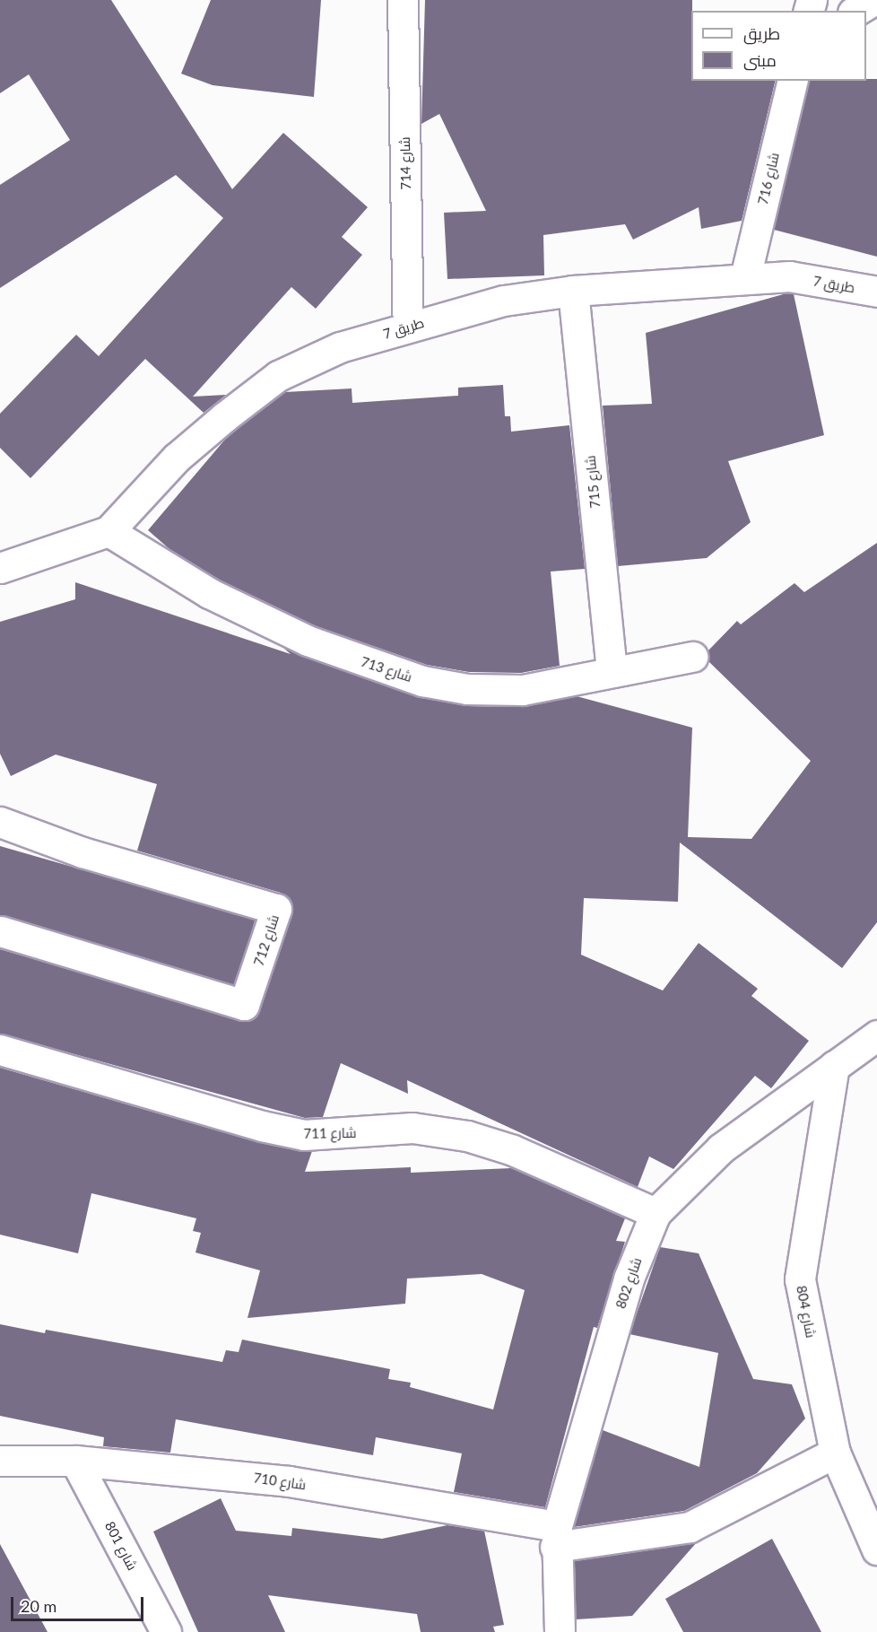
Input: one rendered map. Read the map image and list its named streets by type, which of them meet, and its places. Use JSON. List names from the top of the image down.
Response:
{
  "streets": {
    "street": [
      "شارع 714",
      "شارع 716",
      "7 طريق",
      "شارع 715",
      "شارع 713",
      "شارع 712",
      "شارع 711",
      "شارع 802",
      "شارع 804",
      "شارع 710",
      "شارع 801"
    ]
  },
  "crossings": [
    ["شارع 714", "7 طريق"],
    ["شارع 716", "7 طريق"],
    ["7 طريق", "شارع 715"],
    ["7 طريق", "شارع 713"],
    ["شارع 715", "شارع 713"],
    ["شارع 711", "شارع 802"],
    ["شارع 802", "شارع 804"],
    ["شارع 802", "شارع 710"],
    ["شارع 804", "شارع 710"],
    ["شارع 710", "شارع 801"]
  ],
  "legend": ["طريق", "مبنى"],
  "scale_bar": "20 m"
}
